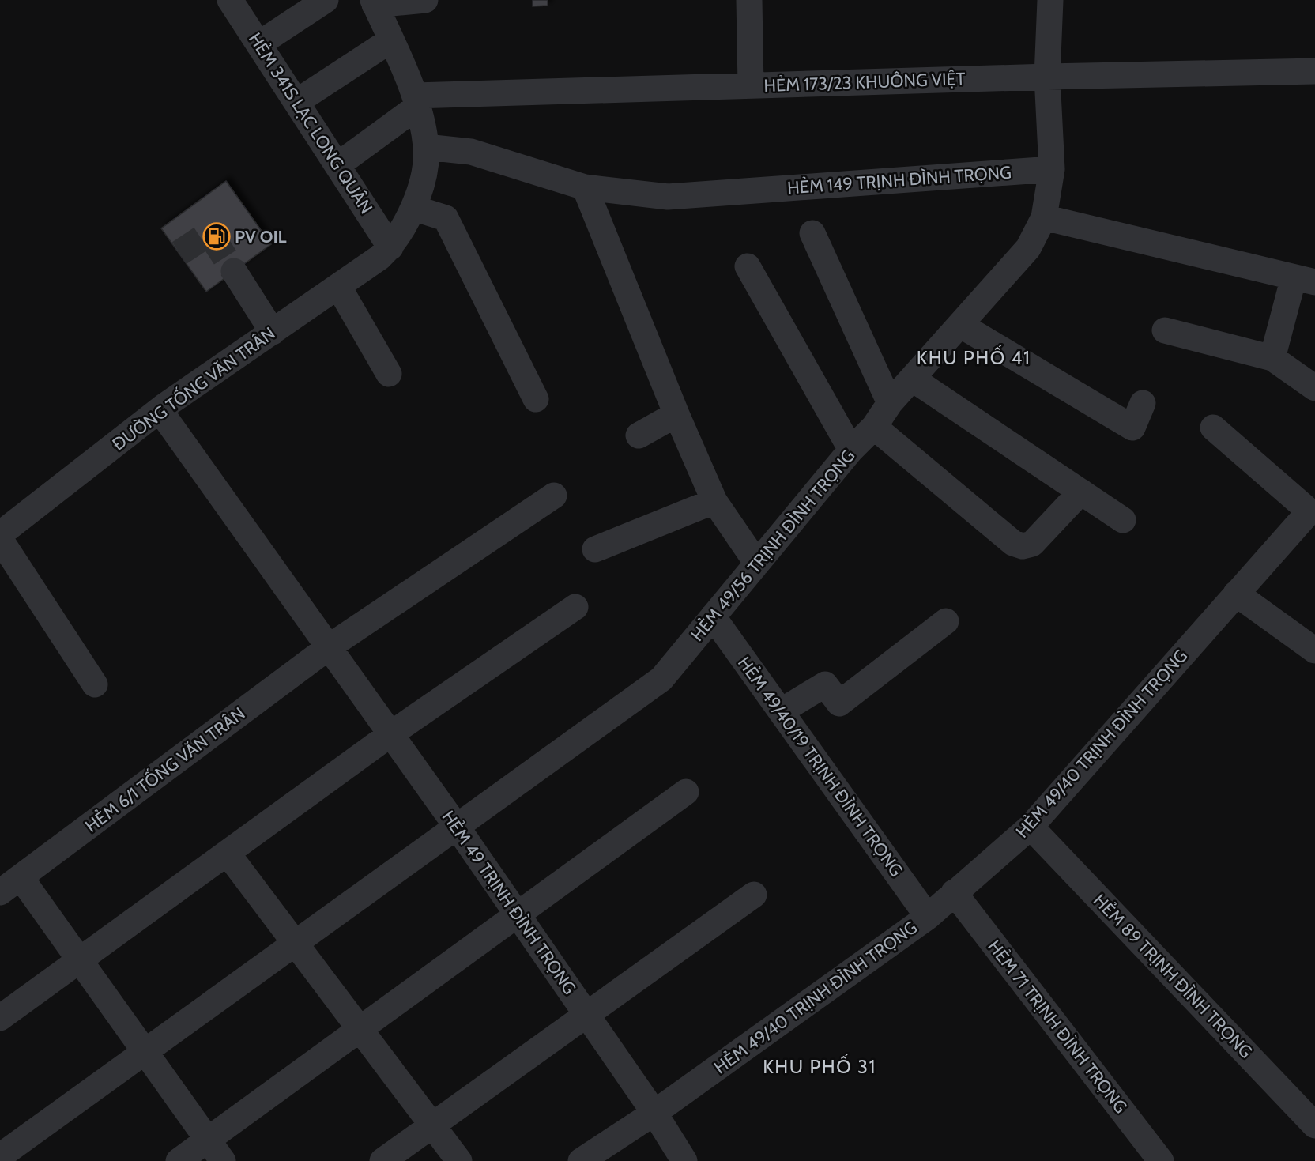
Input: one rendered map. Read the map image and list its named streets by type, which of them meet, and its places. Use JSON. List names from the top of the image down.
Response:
{
  "streets": {
    "street": [
      "HẺM 173/23 KHUÔNG VIỆT",
      "HẺM 341S LẠC LONG QUÂN",
      "HẺM 149 TRỊNH ĐÌNH TRỌNG",
      "ĐƯỜNG TỐNG VĂN TRÂN",
      "HẺM 49/56 TRỊNH ĐÌNH TRỌNG",
      "HẺM 49/40 TRỊNH ĐÌNH TRỌNG",
      "HẺM 49/40/19 TRỊNH ĐÌNH TRỌNG",
      "HẺM 6/1 TỐNG VĂN TRÂN",
      "HẺM 49 TRỊNH ĐÌNH TRỌNG",
      "HẺM 89 TRỊNH ĐÌNH TRỌNG",
      "HẺM 71 TRỊNH ĐÌNH TRỌNG"
    ]
  },
  "crossings": [
    ["HẺM 173/23 KHUÔNG VIỆT", "ĐƯỜNG TỐNG VĂN TRÂN"],
    ["HẺM 341S LẠC LONG QUÂN", "ĐƯỜNG TỐNG VĂN TRÂN"],
    ["HẺM 149 TRỊNH ĐÌNH TRỌNG", "ĐƯỜNG TỐNG VĂN TRÂN"],
    ["ĐƯỜNG TỐNG VĂN TRÂN", "HẺM 49 TRỊNH ĐÌNH TRỌNG"],
    ["HẺM 49/56 TRỊNH ĐÌNH TRỌNG", "HẺM 49/40/19 TRỊNH ĐÌNH TRỌNG"],
    ["HẺM 49/56 TRỊNH ĐÌNH TRỌNG", "HẺM 49 TRỊNH ĐÌNH TRỌNG"],
    ["HẺM 49/40 TRỊNH ĐÌNH TRỌNG", "HẺM 49/40/19 TRỊNH ĐÌNH TRỌNG"],
    ["HẺM 49/40 TRỊNH ĐÌNH TRỌNG", "HẺM 49 TRỊNH ĐÌNH TRỌNG"],
    ["HẺM 49/40 TRỊNH ĐÌNH TRỌNG", "HẺM 89 TRỊNH ĐÌNH TRỌNG"],
    ["HẺM 49/40 TRỊNH ĐÌNH TRỌNG", "HẺM 71 TRỊNH ĐÌNH TRỌNG"],
    ["HẺM 6/1 TỐNG VĂN TRÂN", "HẺM 49 TRỊNH ĐÌNH TRỌNG"]
  ],
  "districts": ["KHU PHỐ 41", "KHU PHỐ 31"],
  "places": {
    "fuel station": ["PV OIL"]
  }
}
